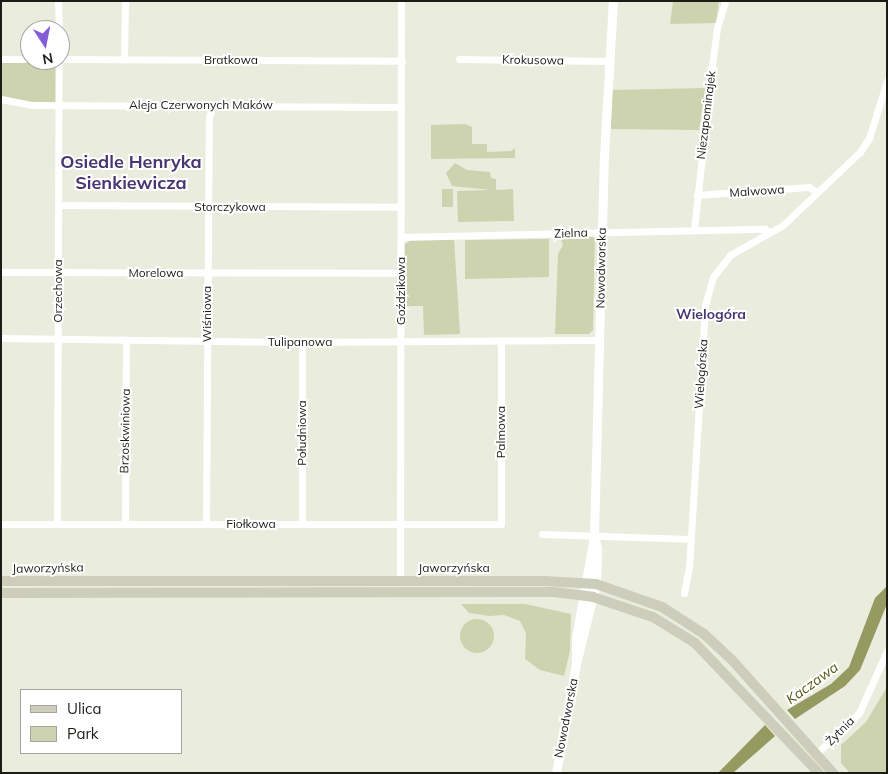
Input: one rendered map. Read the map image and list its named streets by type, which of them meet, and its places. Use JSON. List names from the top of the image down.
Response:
{
  "streets": {
    "main road": ["Jaworzyńska"],
    "street": [
      "Bratkowa",
      "Krokusowa",
      "Aleja Czerwonych Maków",
      "Niezapominajek",
      "Malwowa",
      "Storczykowa",
      "Zielna",
      "Nowodworska",
      "Morelowa",
      "Orzechowa",
      "Goździkowa",
      "Wiśniowa",
      "Tulipanowa",
      "Wielogórska",
      "Brzoskwiniowa",
      "Palmowa",
      "Południowa",
      "Fiołkowa",
      "Żytnia"
    ]
  },
  "crossings": [
    ["Bratkowa", "Goździkowa"],
    ["Krokusowa", "Nowodworska"],
    ["Aleja Czerwonych Maków", "Orzechowa"],
    ["Aleja Czerwonych Maków", "Goździkowa"],
    ["Aleja Czerwonych Maków", "Wiśniowa"],
    ["Niezapominajek", "Malwowa"],
    ["Niezapominajek", "Zielna"],
    ["Malwowa", "Wielogórska"],
    ["Storczykowa", "Orzechowa"],
    ["Storczykowa", "Goździkowa"],
    ["Storczykowa", "Wiśniowa"],
    ["Zielna", "Nowodworska"],
    ["Zielna", "Goździkowa"],
    ["Zielna", "Wielogórska"],
    ["Nowodworska", "Tulipanowa"],
    ["Nowodworska", "Jaworzyńska"],
    ["Morelowa", "Orzechowa"],
    ["Morelowa", "Goździkowa"],
    ["Morelowa", "Wiśniowa"],
    ["Orzechowa", "Tulipanowa"],
    ["Orzechowa", "Fiołkowa"],
    ["Goździkowa", "Tulipanowa"],
    ["Goździkowa", "Fiołkowa"],
    ["Goździkowa", "Jaworzyńska"],
    ["Wiśniowa", "Tulipanowa"],
    ["Wiśniowa", "Fiołkowa"],
    ["Tulipanowa", "Brzoskwiniowa"],
    ["Tulipanowa", "Palmowa"],
    ["Tulipanowa", "Południowa"],
    ["Brzoskwiniowa", "Fiołkowa"],
    ["Palmowa", "Fiołkowa"],
    ["Południowa", "Fiołkowa"],
    ["Jaworzyńska", "Żytnia"]
  ],
  "districts": ["Osiedle Henryka Sienkiewicza", "Wielogóra"],
  "water": ["Kaczawa"],
  "legend": ["Ulica", "Park"],
  "north": "bottom"
}
